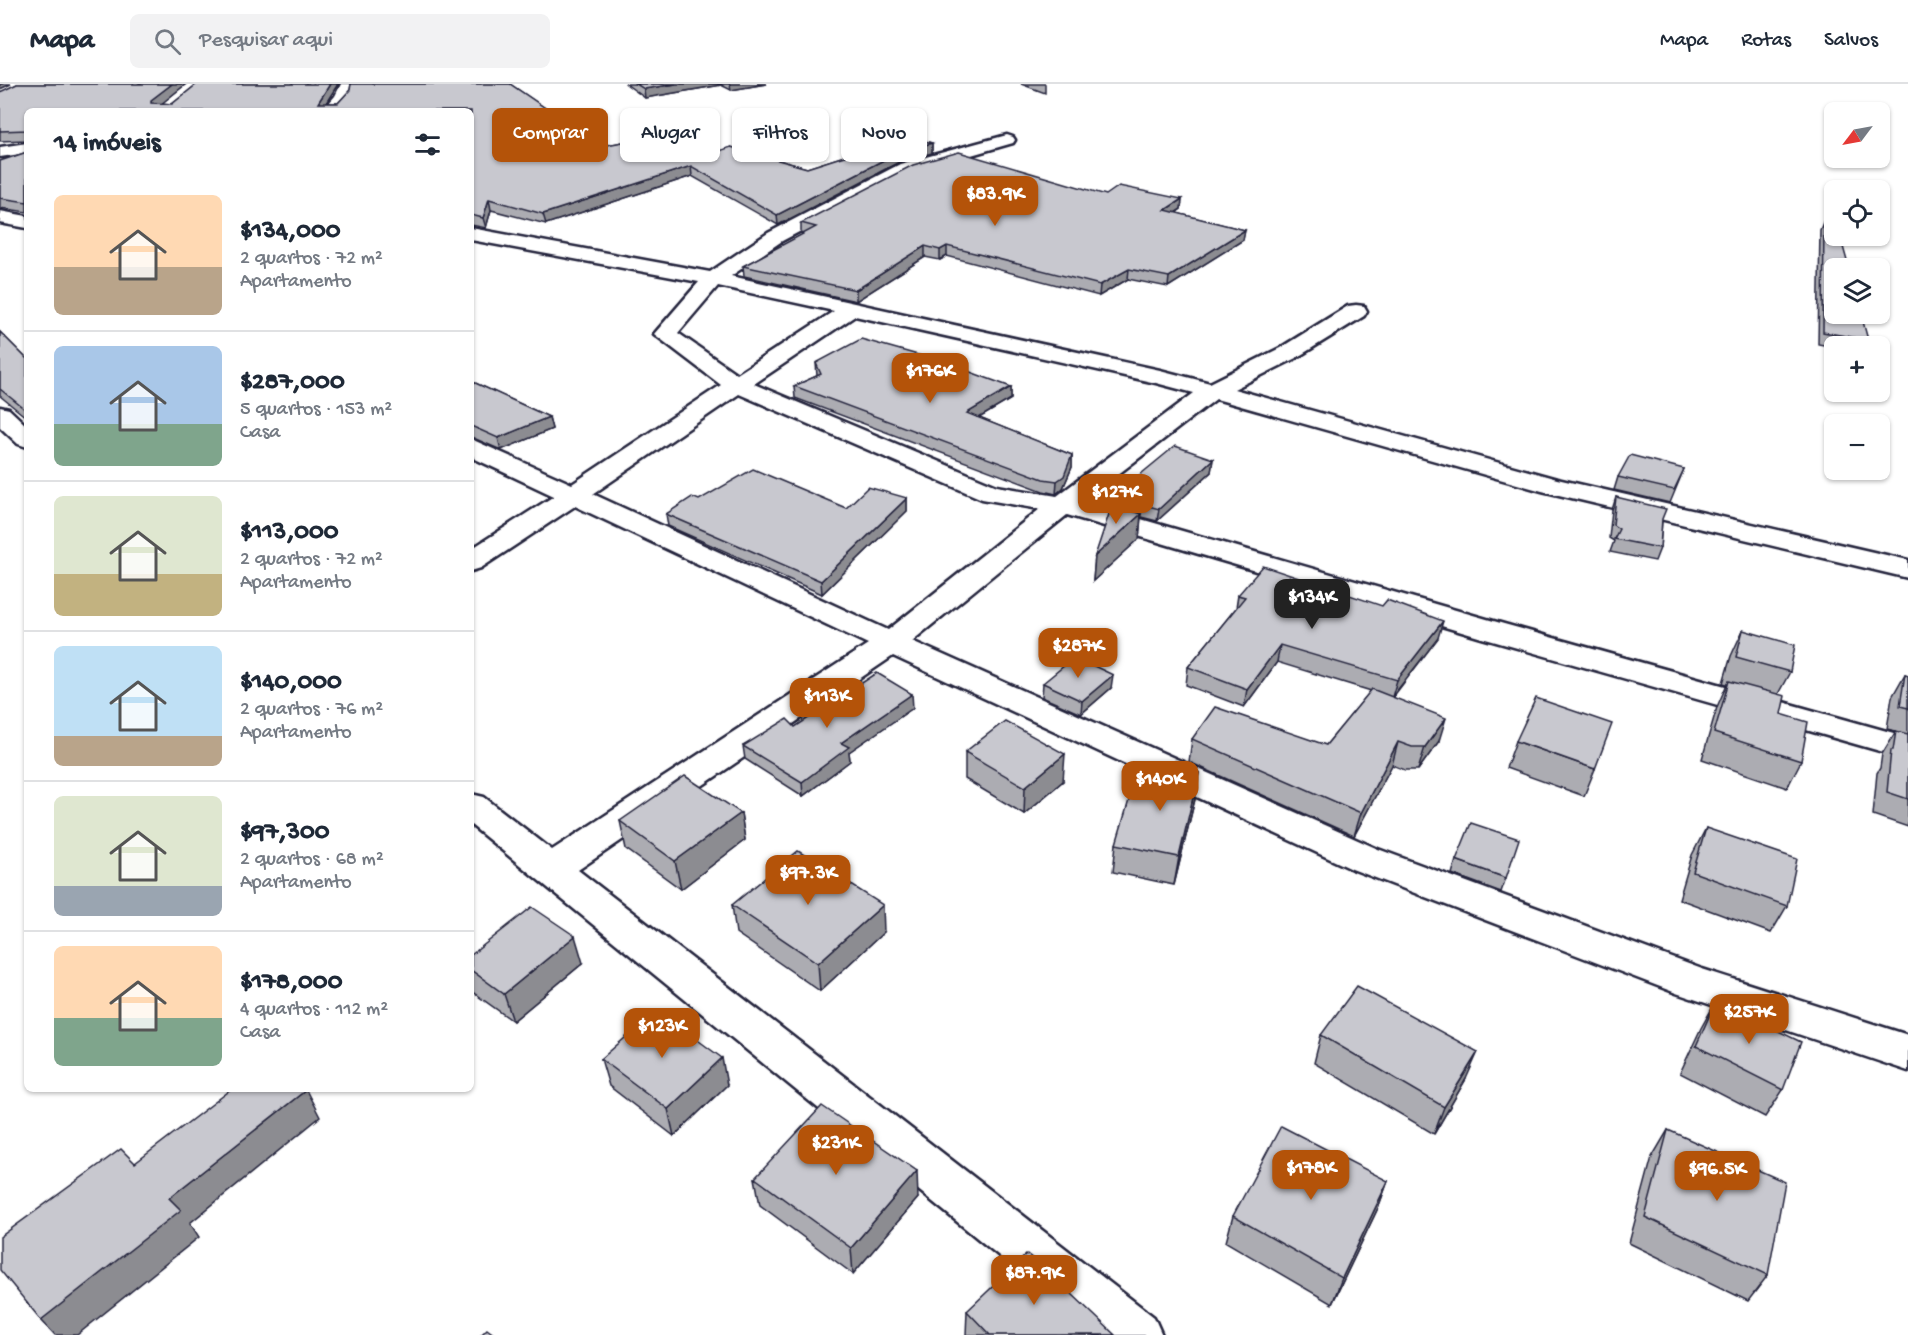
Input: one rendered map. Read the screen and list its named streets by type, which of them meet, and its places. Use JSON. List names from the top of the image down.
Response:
{
  "north": "bottom left",
  "page": {
    "header": "Mapa",
    "search": "Pesquisar aqui",
    "nav": ["Mapa", "Rotas", "Salvos"],
    "map_buttons": ["+", "−"],
    "chip": [
      "Comprar",
      "Alugar",
      "Filtros",
      "Novo"
    ],
    "heading": "14 imóveis",
    "price": [
      "$83.9K",
      "$176K",
      "$127K",
      "$134K",
      "$287K",
      "$113K",
      "$140K",
      "$97.3K",
      "$257K",
      "$123K",
      "$231K",
      "$178K",
      "$96.5K",
      "$87.9K"
    ],
    "list": [
      {
        "name": "$134,000",
        "note": "2 quartos · 72 m² · Apartamento"
      },
      {
        "name": "$287,000",
        "note": "5 quartos · 153 m² · Casa"
      },
      {
        "name": "$113,000",
        "note": "2 quartos · 72 m² · Apartamento"
      },
      {
        "name": "$140,000",
        "note": "2 quartos · 76 m² · Apartamento"
      },
      {
        "name": "$97,300",
        "note": "2 quartos · 68 m² · Apartamento"
      },
      {
        "name": "$178,000",
        "note": "4 quartos · 112 m² · Casa"
      }
    ]
  }
}
